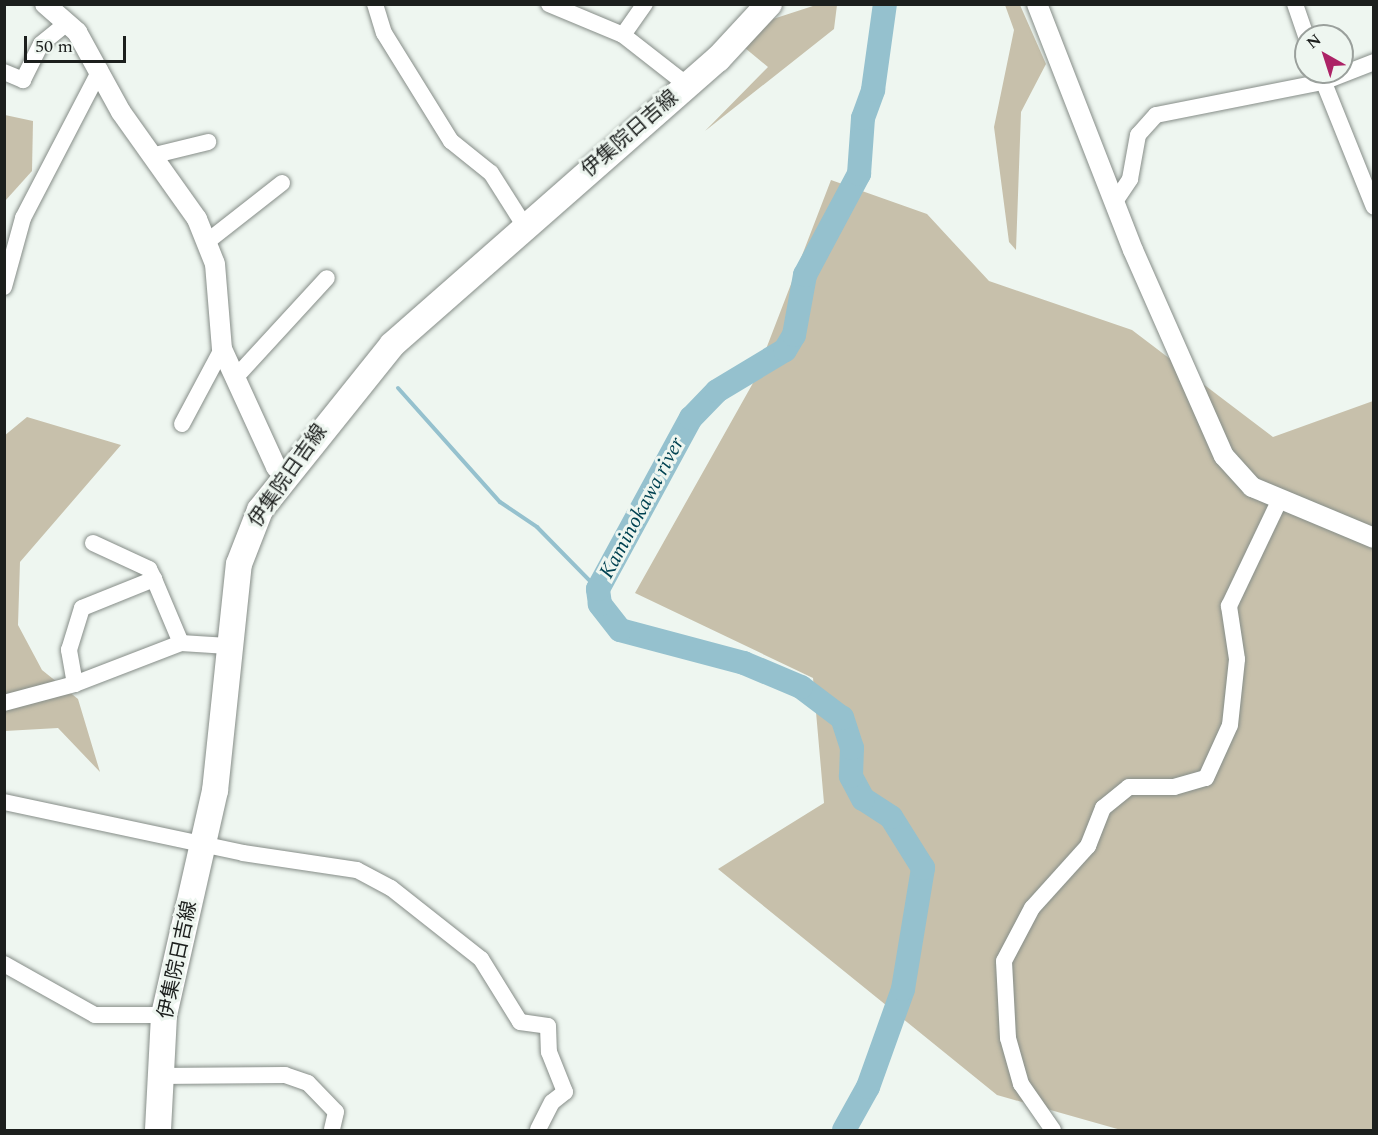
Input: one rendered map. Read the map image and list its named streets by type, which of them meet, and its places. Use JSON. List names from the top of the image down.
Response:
{
  "streets": {
    "main road": ["伊集院日吉線"]
  },
  "water": ["Kaminokawa river"],
  "scale_bar": "50 m",
  "north": "top left"
}
